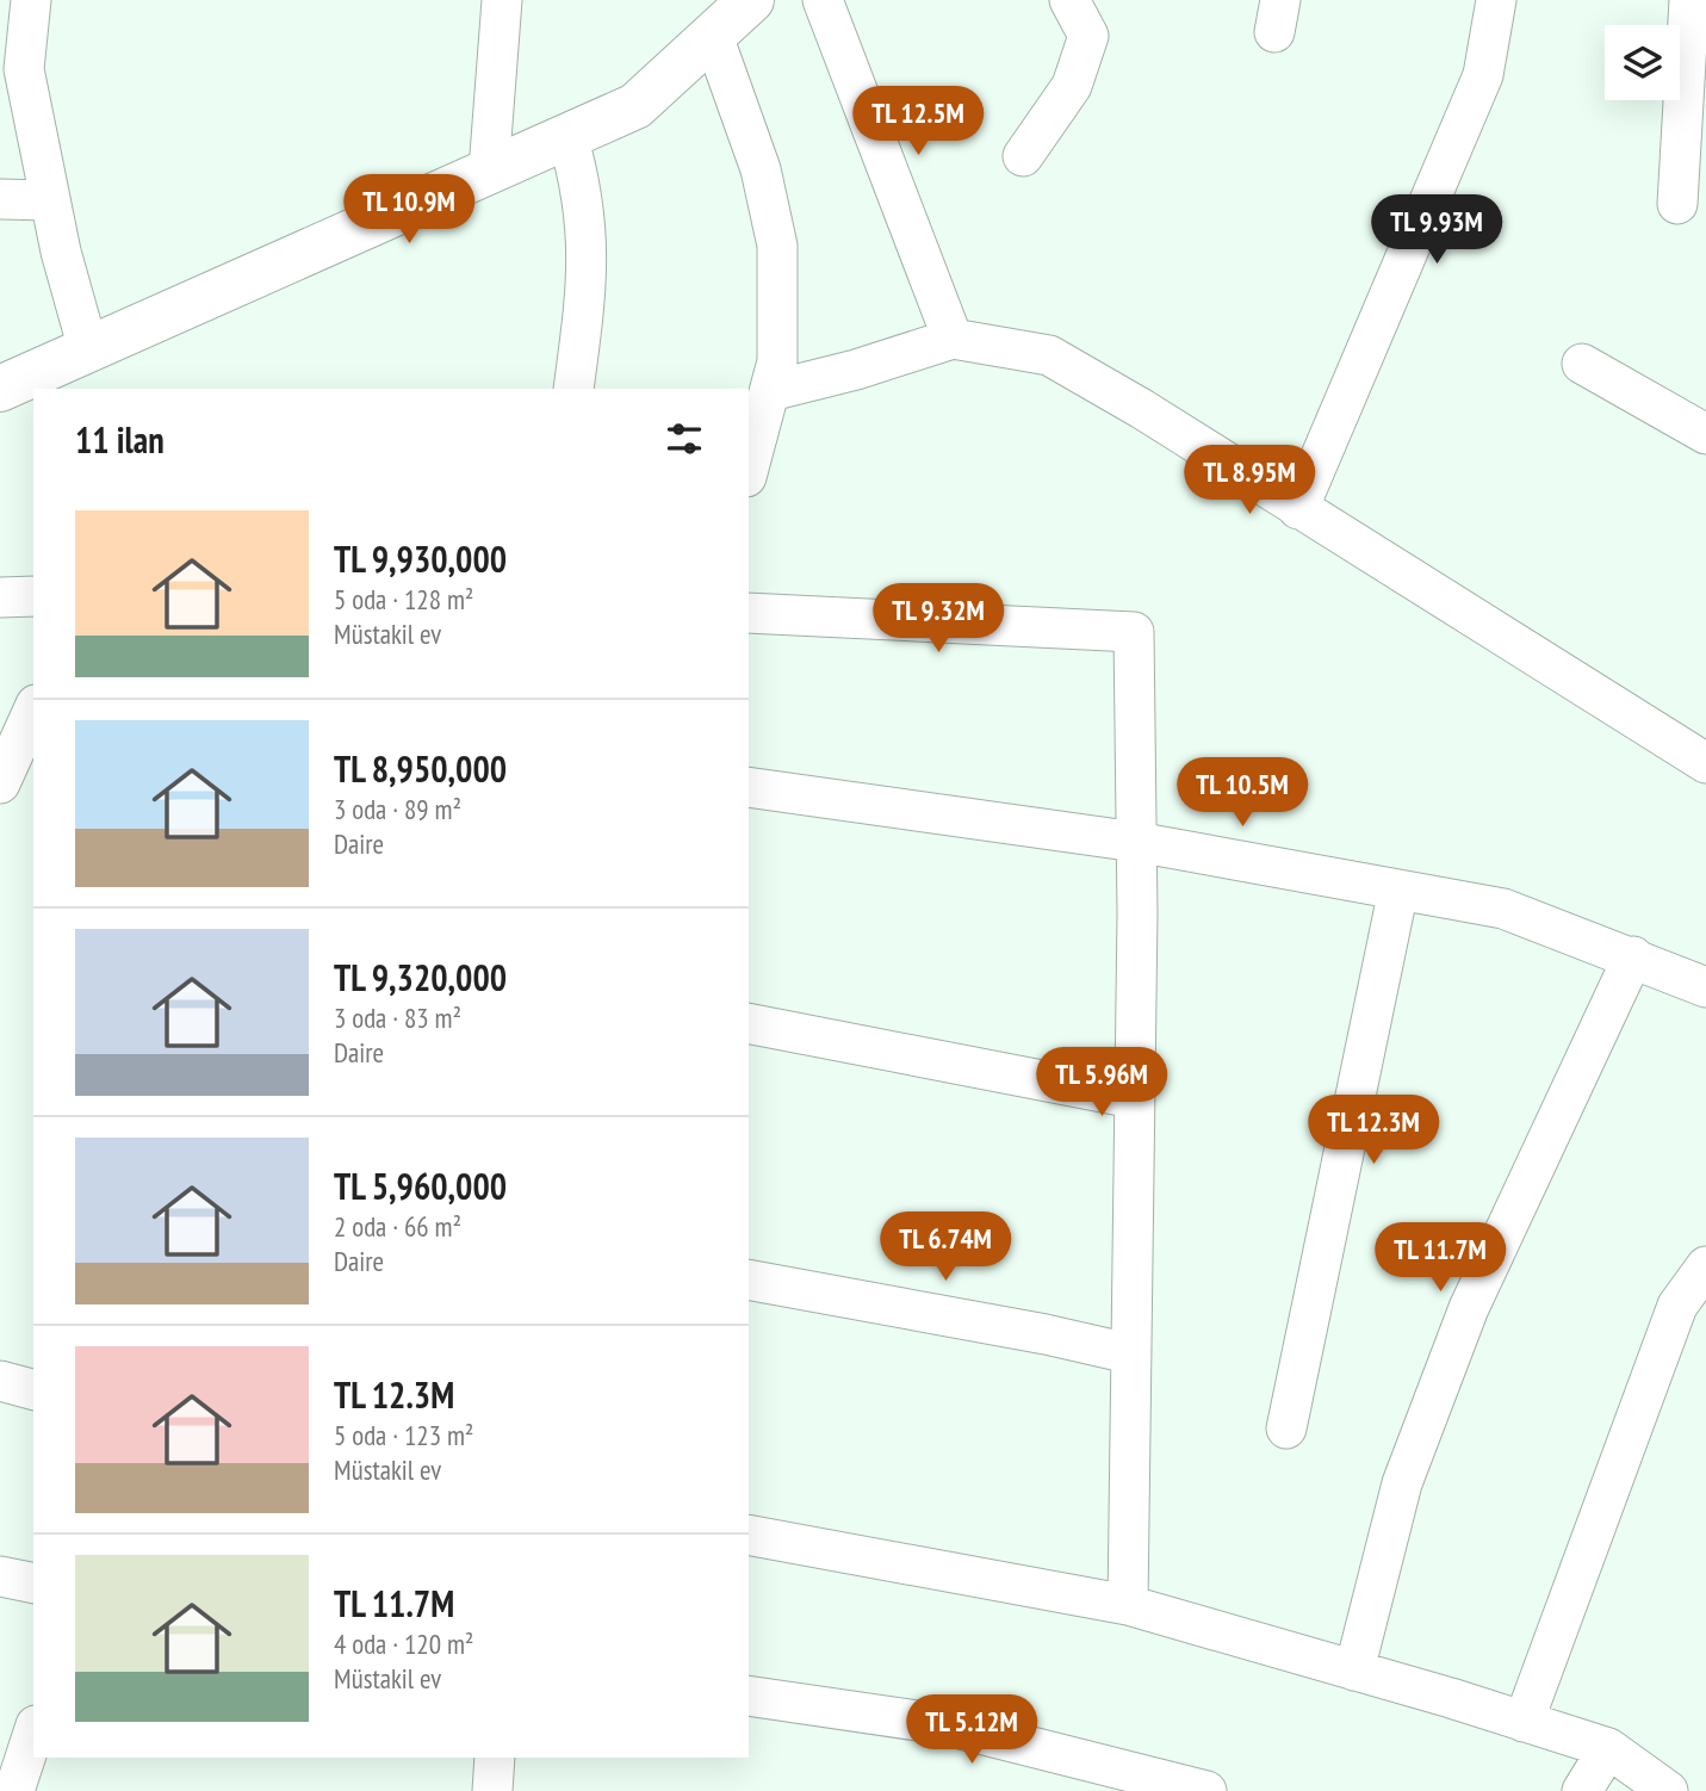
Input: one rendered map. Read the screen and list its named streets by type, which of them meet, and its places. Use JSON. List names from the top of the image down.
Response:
{
  "page": {
    "price": [
      "TL 12.5M",
      "TL 10.9M",
      "TL 9.93M",
      "TL 8.95M",
      "TL 9.32M",
      "TL 10.5M",
      "TL 5.96M",
      "TL 12.3M",
      "TL 6.74M",
      "TL 11.7M",
      "TL 5.12M"
    ],
    "heading": "11 ilan",
    "list": [
      {
        "name": "TL 9,930,000",
        "note": "5 oda · 128 m² · Müstakil ev"
      },
      {
        "name": "TL 8,950,000",
        "note": "3 oda · 89 m² · Daire"
      },
      {
        "name": "TL 9,320,000",
        "note": "3 oda · 83 m² · Daire"
      },
      {
        "name": "TL 5,960,000",
        "note": "2 oda · 66 m² · Daire"
      },
      {
        "name": "TL 12.3M",
        "note": "5 oda · 123 m² · Müstakil ev"
      },
      {
        "name": "TL 11.7M",
        "note": "4 oda · 120 m² · Müstakil ev"
      }
    ]
  }
}
